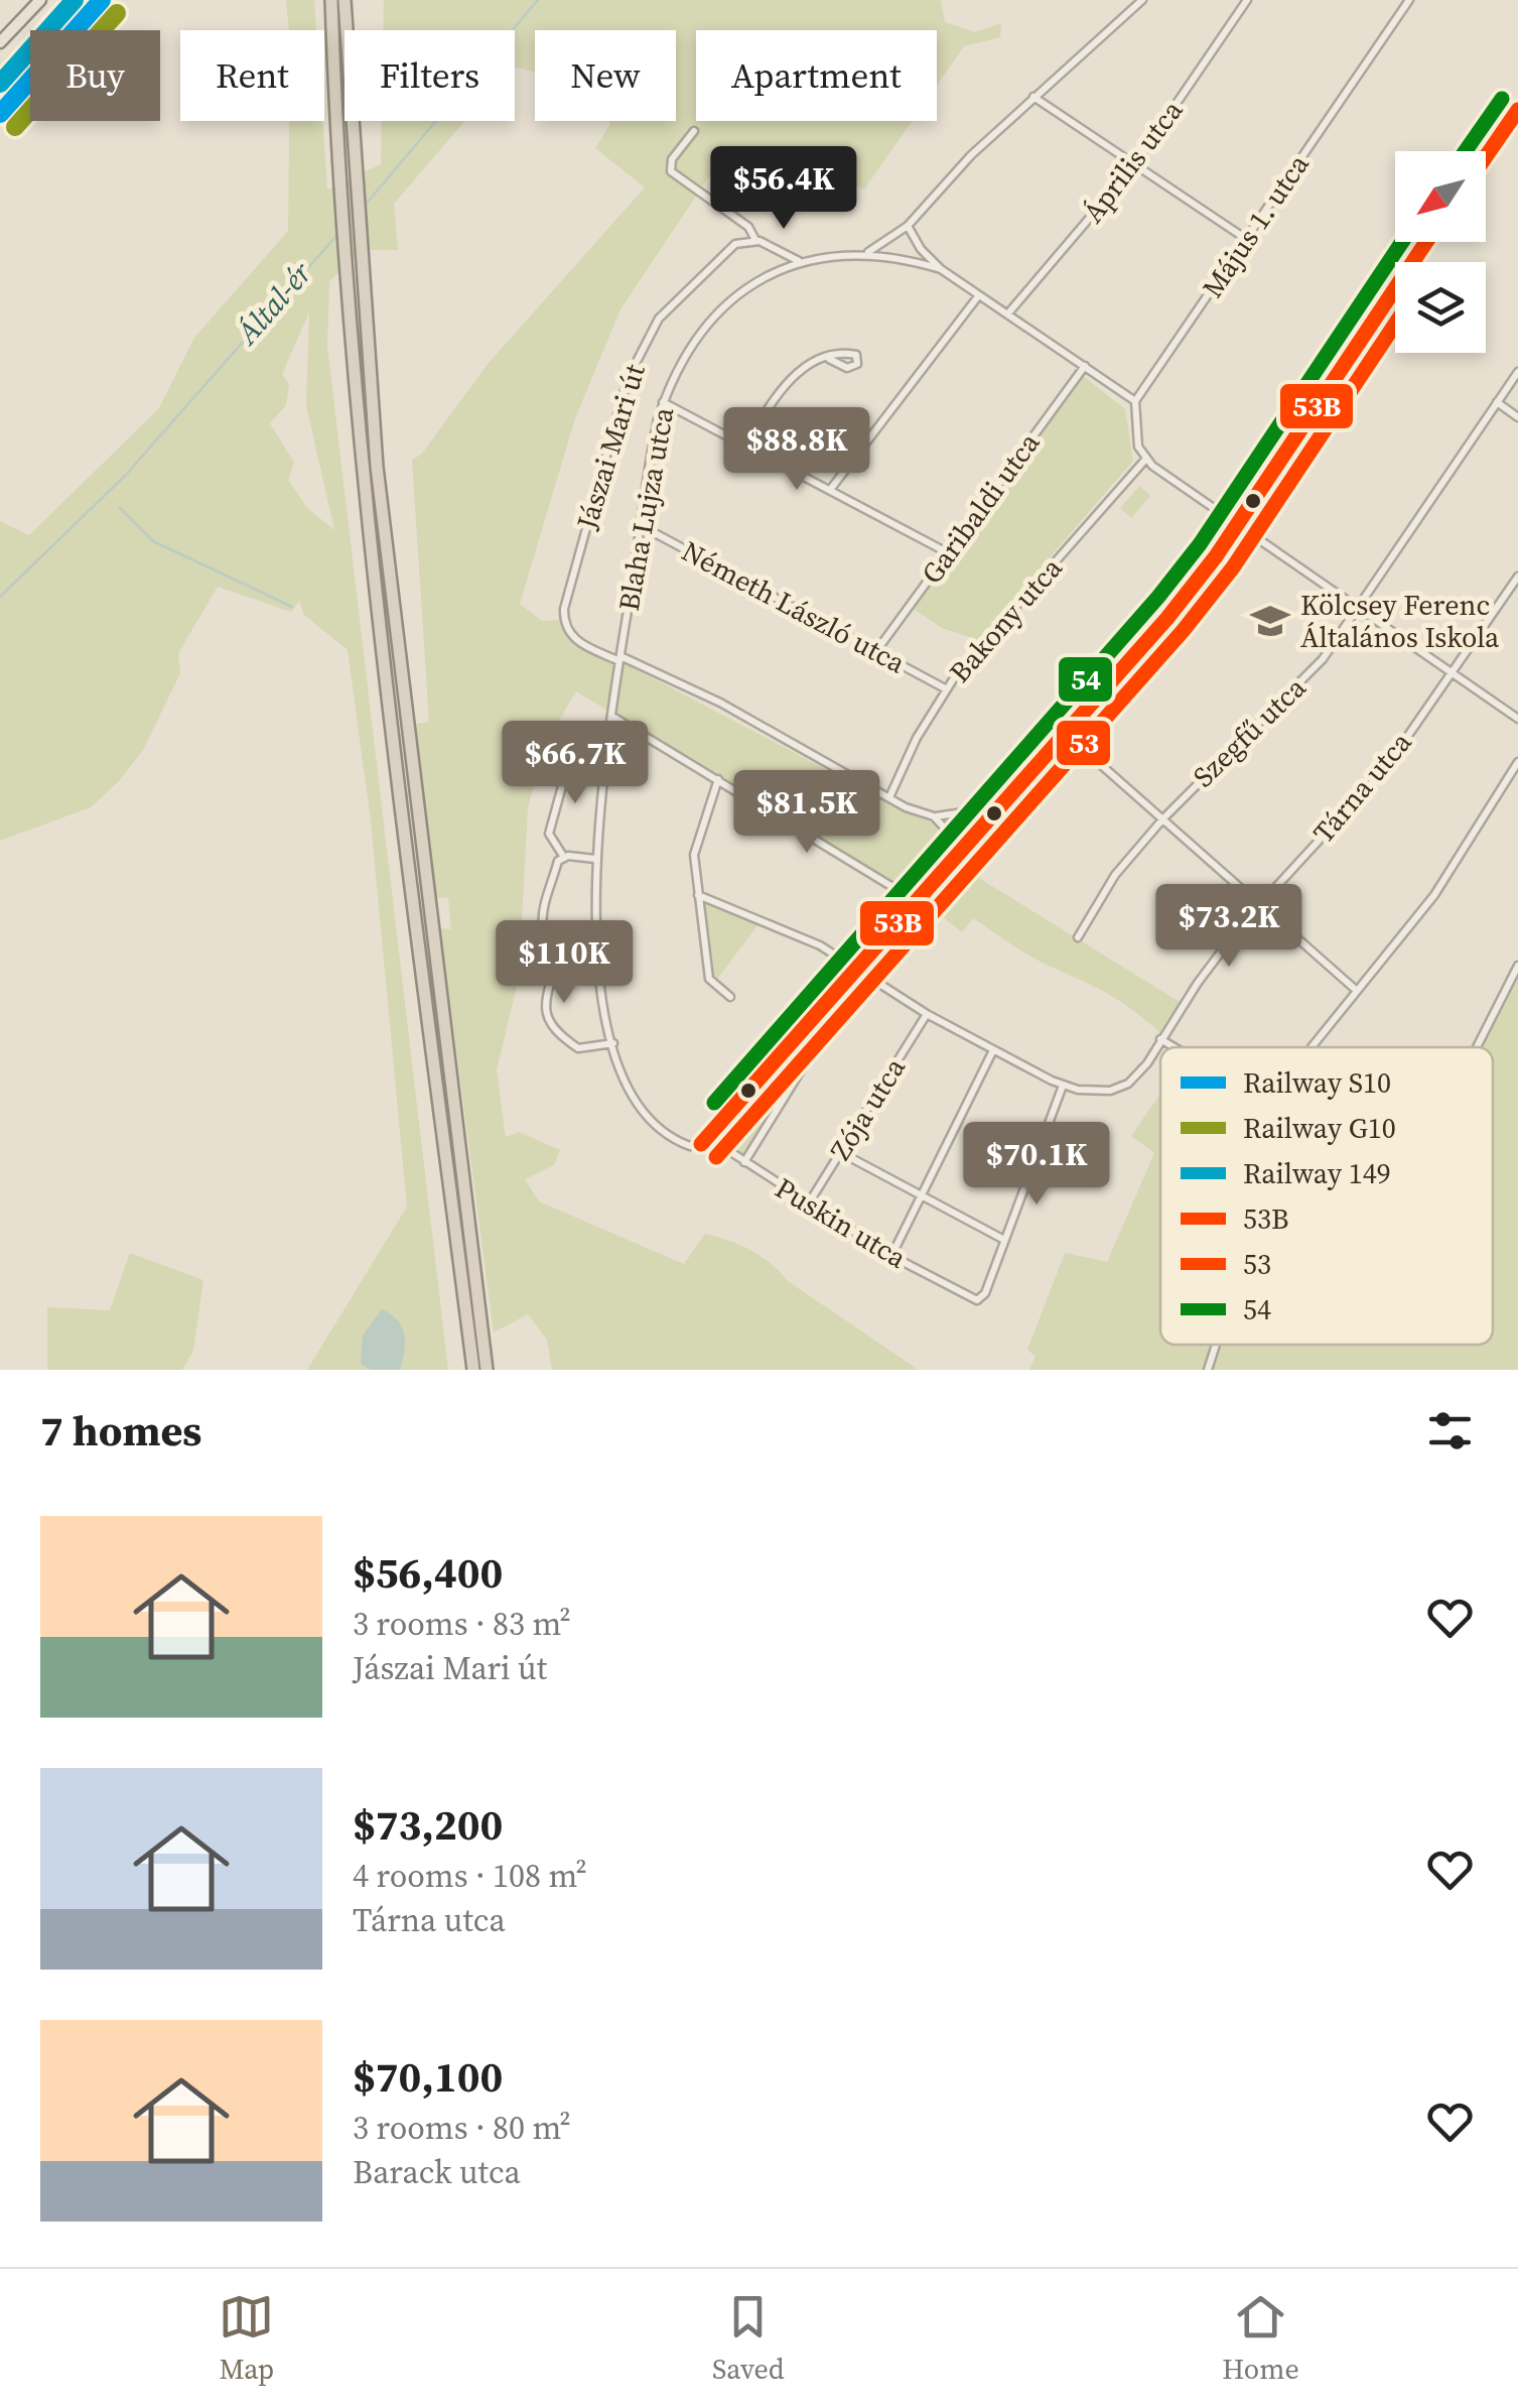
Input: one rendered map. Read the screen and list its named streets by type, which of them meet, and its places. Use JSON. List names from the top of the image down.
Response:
{
  "streets": {
    "street": [
      "Április utca",
      "Május 1. utca",
      "Jászai Mari út",
      "Garibaldi utca",
      "Blaha Lujza utca",
      "Németh László utca",
      "Bakony utca",
      "Szegfű utca",
      "Tárna utca",
      "Zója utca",
      "Puskin utca"
    ]
  },
  "crossings": [
    ["Április utca", "Blaha Lujza utca"],
    ["Május 1. utca", "Blaha Lujza utca"],
    ["Jászai Mari út", "Blaha Lujza utca"],
    ["Jászai Mari út", "Bakony utca"],
    ["Garibaldi utca", "Blaha Lujza utca"],
    ["Garibaldi utca", "Németh László utca"],
    ["Blaha Lujza utca", "Németh László utca"],
    ["Blaha Lujza utca", "Puskin utca"],
    ["Németh László utca", "Bakony utca"],
    ["Zója utca", "Puskin utca"]
  ],
  "water": ["Által-ér"],
  "places": {
    "school or university": ["Kölcsey Ferenc Általános Iskola"]
  },
  "lines": [
    "rail line S10",
    "rail line 149",
    "rail line G10",
    "transit line 54",
    "transit line 53B",
    "transit line 53"
  ],
  "legend": [
    "Railway S10",
    "Railway G10",
    "Railway 149",
    "53B",
    "53",
    "54"
  ],
  "north": "bottom left",
  "page": {
    "chip": [
      "Buy",
      "Rent",
      "Filters",
      "New",
      "Apartment"
    ],
    "price": [
      "$56.4K",
      "$88.8K",
      "$66.7K",
      "$81.5K",
      "$73.2K",
      "$110K",
      "$70.1K"
    ],
    "heading": "7 homes",
    "list": [
      {
        "name": "$56,400",
        "note": "3 rooms · 83 m² · Jászai Mari út"
      },
      {
        "name": "$73,200",
        "note": "4 rooms · 108 m² · Tárna utca"
      },
      {
        "name": "$70,100",
        "note": "3 rooms · 80 m² · Barack utca"
      }
    ],
    "tabs": ["Map", "Saved", "Home"]
  }
}
